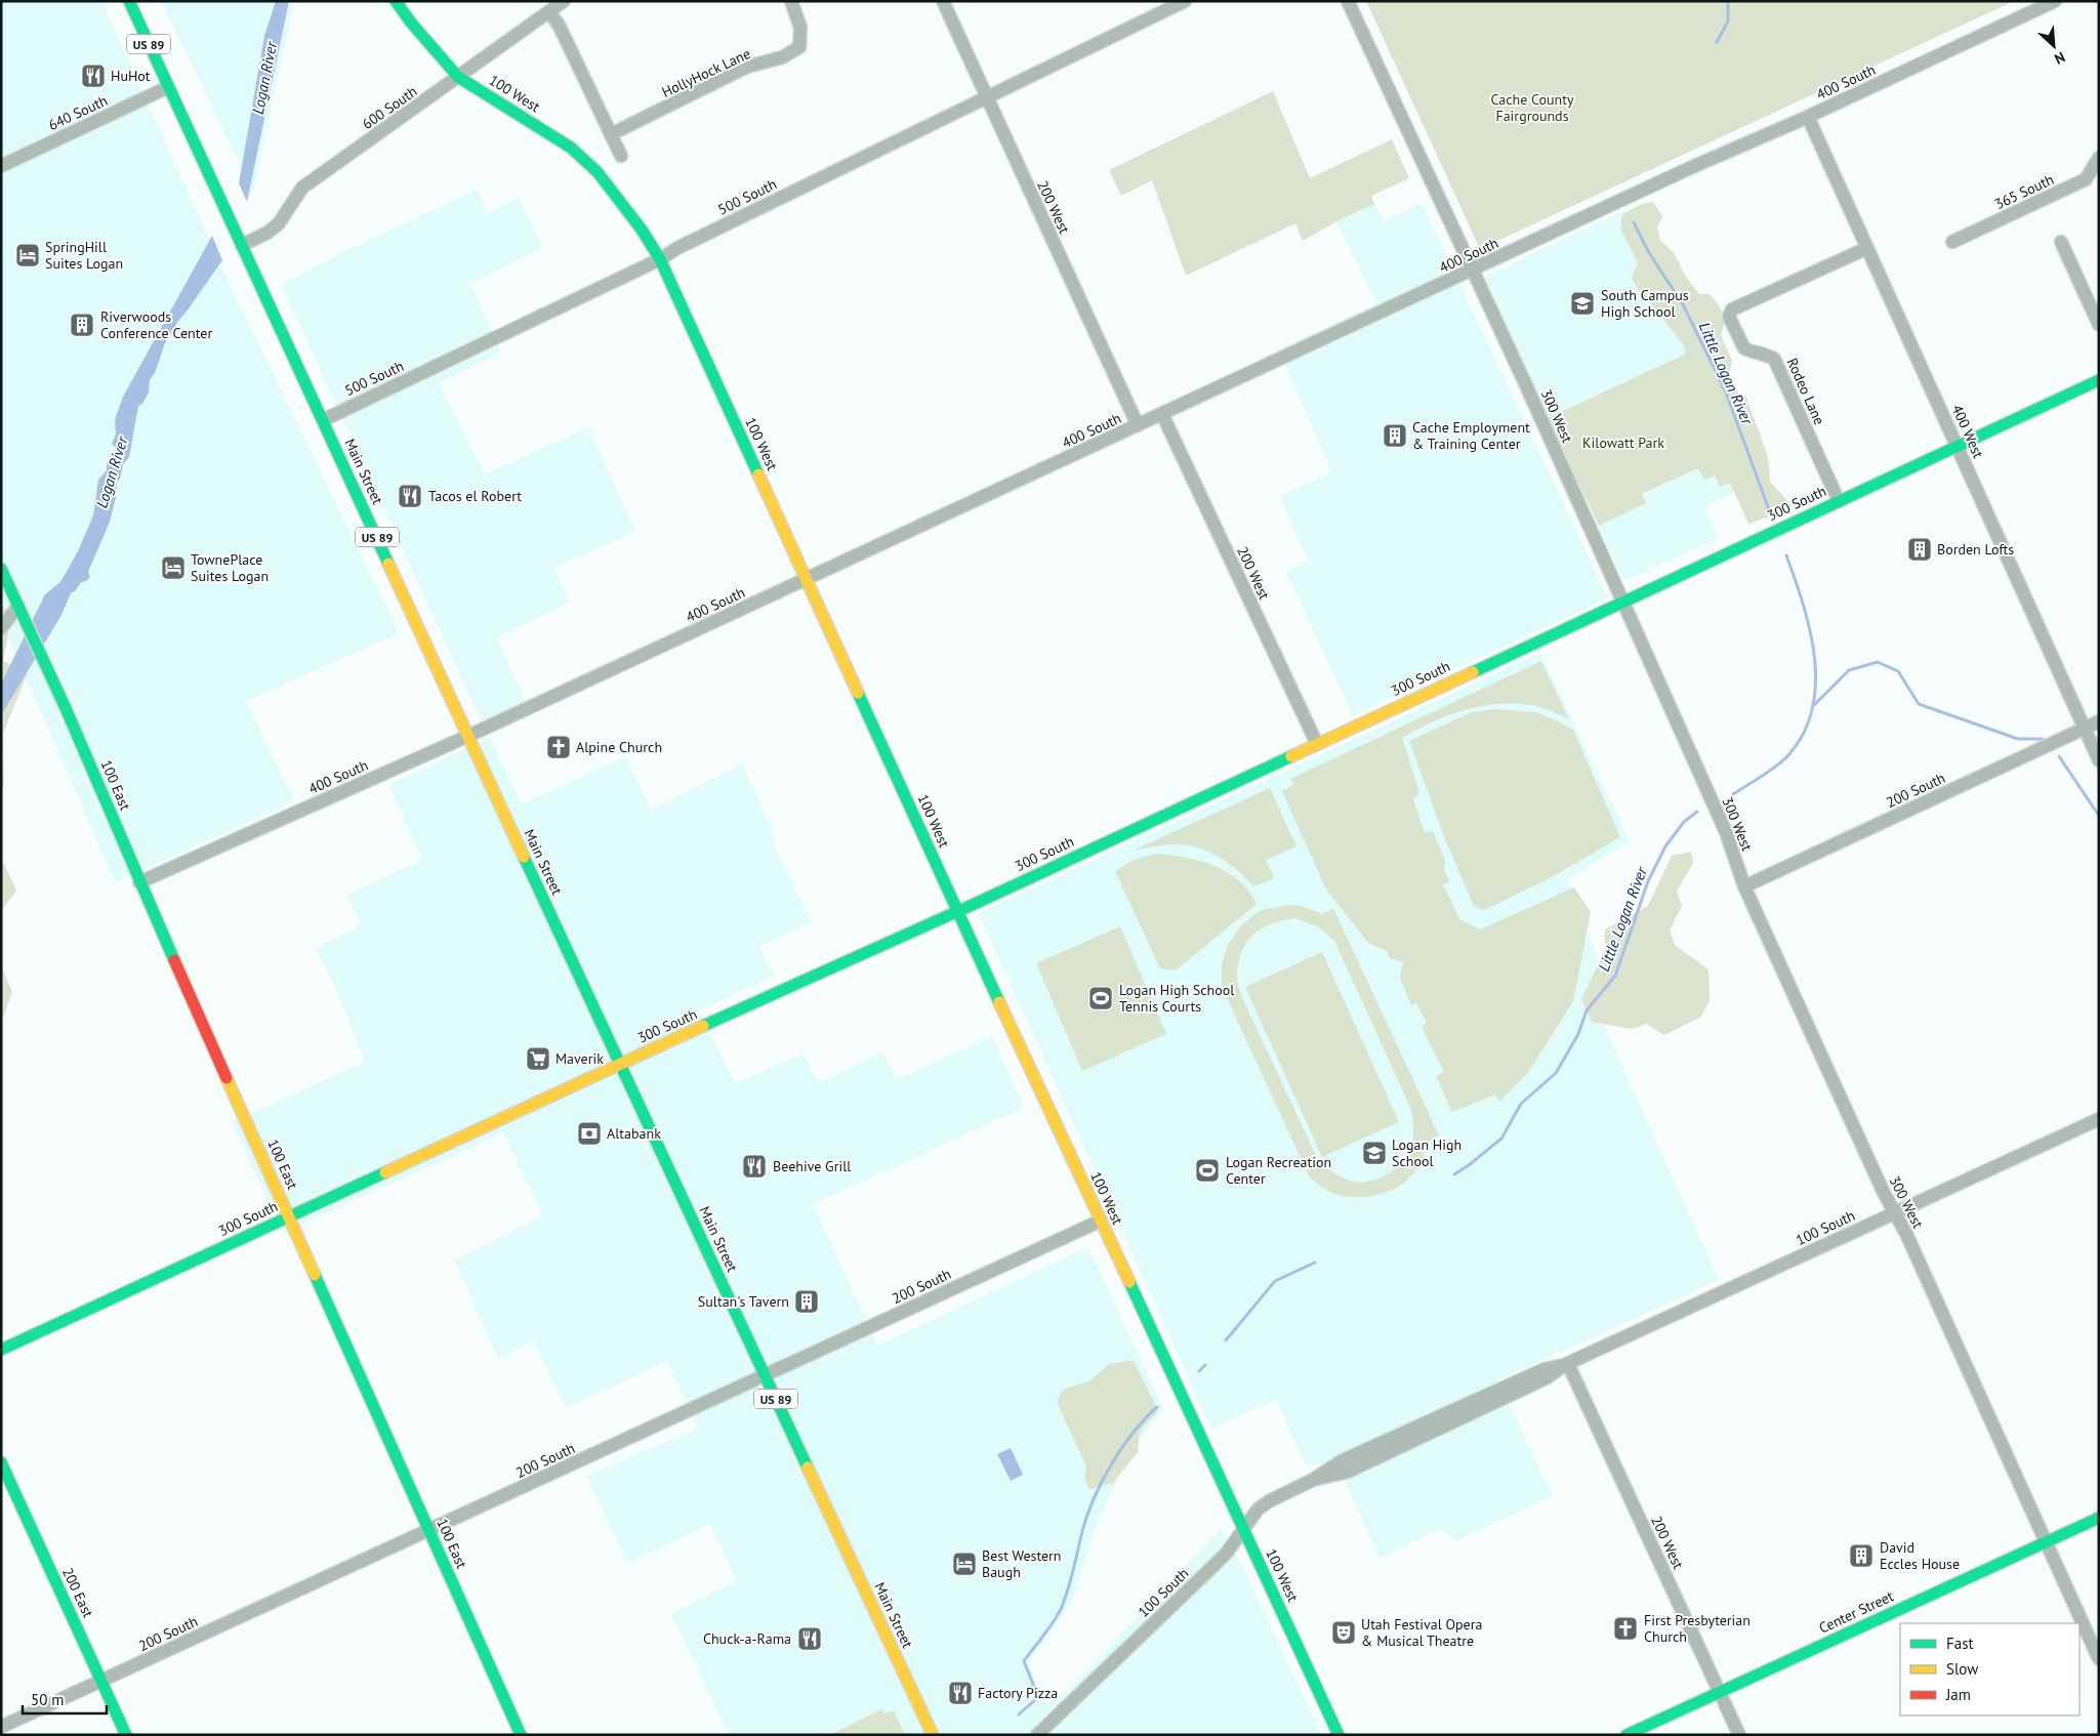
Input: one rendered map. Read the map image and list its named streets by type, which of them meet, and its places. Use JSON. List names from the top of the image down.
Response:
{
  "streets": {
    "main road": [
      "US 89",
      "100 West",
      "Main Street",
      "300 South",
      "100 East",
      "200 East",
      "Center Street"
    ],
    "street": [
      "HollyHock Lane",
      "400 South",
      "600 South",
      "640 South",
      "365 South",
      "500 South",
      "200 West",
      "Rodeo Lane",
      "300 West",
      "400 West",
      "200 South",
      "100 South"
    ]
  },
  "crossings": [
    ["400 South", "100 West"],
    ["400 South", "200 West"],
    ["400 South", "300 West"],
    ["400 South", "400 West"],
    ["400 South", "Main Street"],
    ["400 South", "100 East"],
    ["100 West", "600 South"],
    ["100 West", "500 South"],
    ["100 West", "300 South"],
    ["100 West", "200 South"],
    ["100 West", "100 South"],
    ["600 South", "Main Street"],
    ["640 South", "Main Street"],
    ["500 South", "200 West"],
    ["500 South", "Main Street"],
    ["200 West", "300 South"],
    ["200 West", "100 South"],
    ["200 West", "Center Street"],
    ["Rodeo Lane", "400 West"],
    ["Rodeo Lane", "300 South"],
    ["300 West", "300 South"],
    ["300 West", "200 South"],
    ["300 West", "100 South"],
    ["300 West", "Center Street"],
    ["400 West", "300 South"],
    ["400 West", "200 South"],
    ["Main Street", "300 South"],
    ["Main Street", "200 South"],
    ["300 South", "100 East"],
    ["100 East", "200 South"],
    ["200 South", "200 East"]
  ],
  "water": ["Logan River", "Little Logan River"],
  "parks": ["Cache County Fairgrounds", "Kilowatt Park"],
  "places": {
    "restaurant": [
      "HuHot",
      "Tacos el Robert",
      "Beehive Grill",
      "Chuck-a-Rama",
      "Factory Pizza"
    ],
    "hotel": ["SpringHill Suites Logan", "TownePlace Suites Logan", "Best Western Baugh"],
    "school or university": ["South Campus High School", "Logan High School"],
    "building": [
      "Riverwoods Conference Center",
      "Cache Employment & Training Center",
      "Borden Lofts",
      "Sultan's Tavern",
      "David Eccles House"
    ],
    "church": ["Alpine Church", "First Presbyterian Church"],
    "sports": ["Logan High School Tennis Courts", "Logan Recreation Center"],
    "supermarket": ["Maverik"],
    "bank": ["Altabank"],
    "theatre": ["Utah Festival Opera & Musical Theatre"]
  },
  "legend": ["Fast", "Slow", "Jam"],
  "scale_bar": "50 m",
  "north": "bottom right"
}
